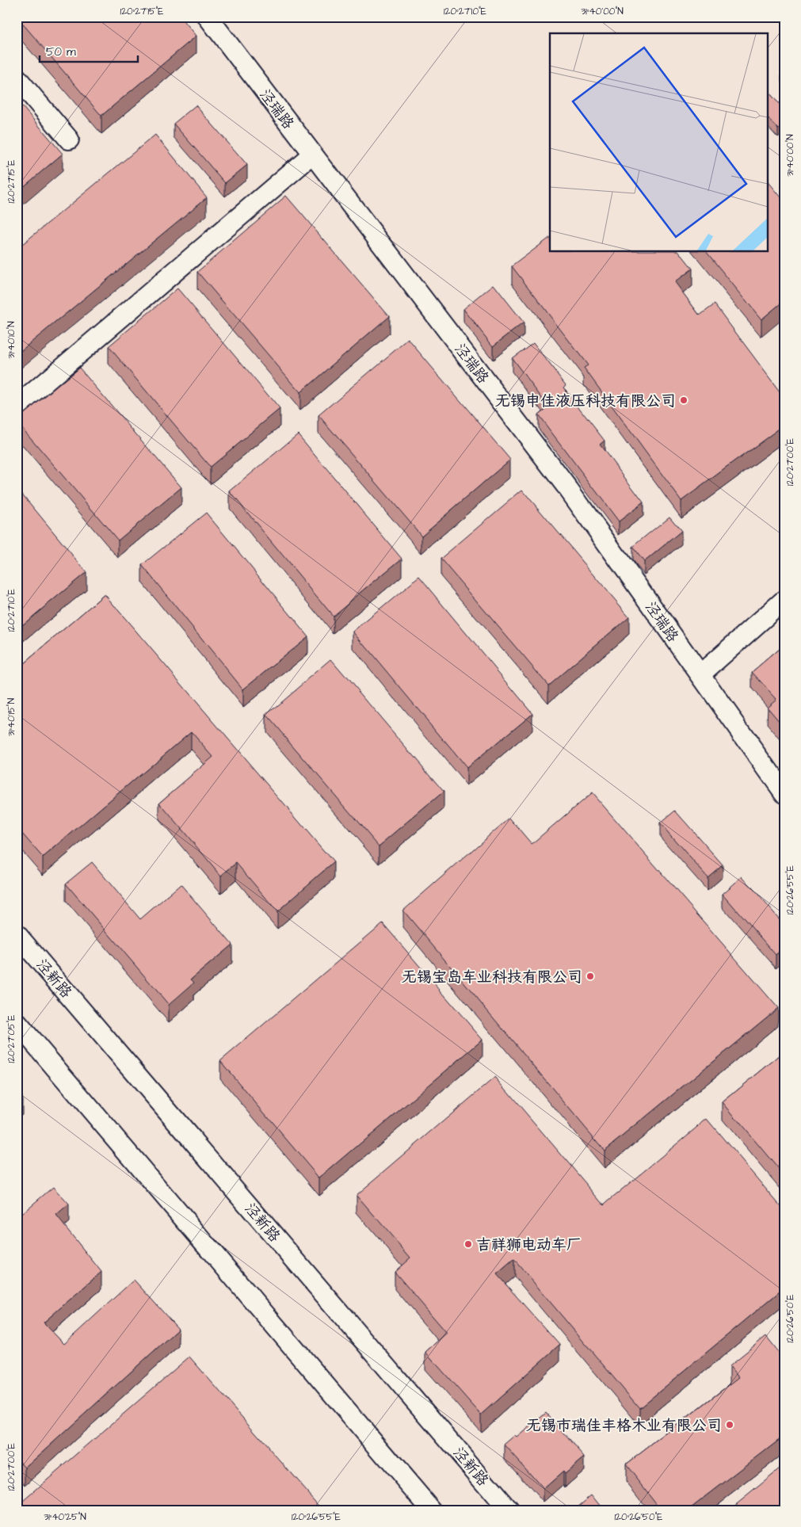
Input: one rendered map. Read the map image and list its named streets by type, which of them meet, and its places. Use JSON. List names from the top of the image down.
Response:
{
  "streets": {
    "street": ["泾瑞路", "泾新路"]
  },
  "places": [
    "无锡申佳液压科技有限公司",
    "无锡宝岛车业科技有限公司",
    "吉祥狮电动车厂",
    "无锡市瑞佳丰格木业有限公司"
  ],
  "scale_bar": "50 m",
  "coordinates": [
    "120°27'15\"E",
    "120°27'10\"E",
    "31°40'00\"N",
    "31°40'10\"N",
    "120°27'00\"E",
    "31°40'15\"N",
    "120°26'55\"E",
    "120°27'05\"E",
    "120°26'50\"E",
    "31°40'25\"N"
  ]
}
